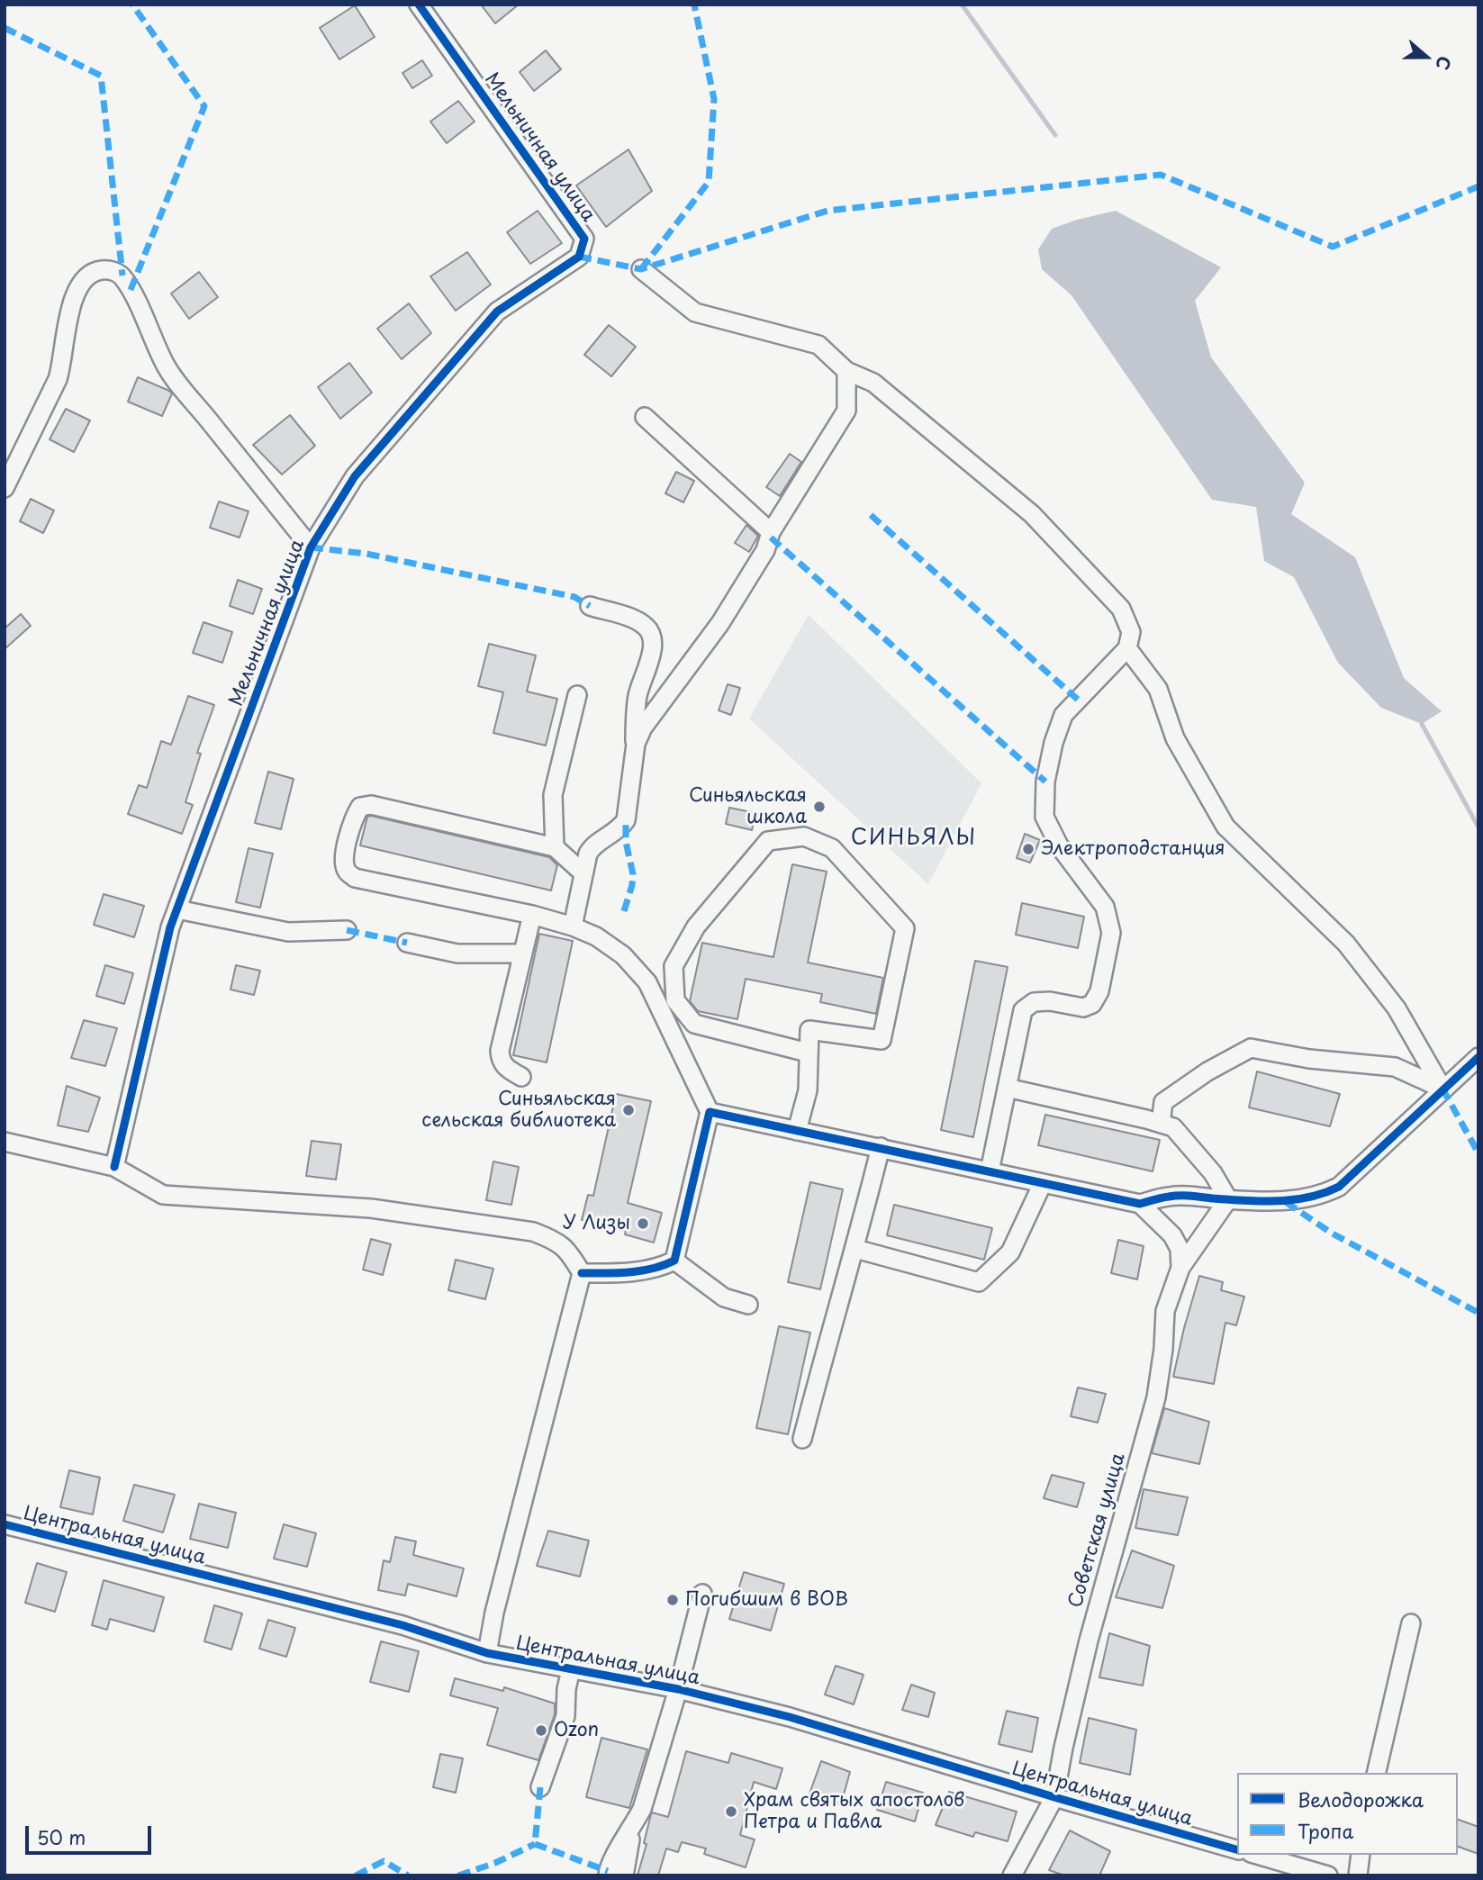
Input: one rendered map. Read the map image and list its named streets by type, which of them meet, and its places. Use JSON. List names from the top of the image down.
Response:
{
  "streets": {
    "street": ["Мельничная улица", "Советская улица", "Центральная улица"]
  },
  "crossings": [
    ["Советская улица", "Центральная улица"]
  ],
  "districts": ["СИНЬЯЛЫ"],
  "places": [
    "Синьяльская школа",
    "Электроподстанция",
    "Синьяльская сельская библиотека",
    "У Лизы",
    "Погибшим в ВОВ",
    "Ozon",
    "Храм святых апостолов Петра и Павла"
  ],
  "legend": ["Велодорожка", "Тропа"],
  "scale_bar": "50 m",
  "north": "right"
}
